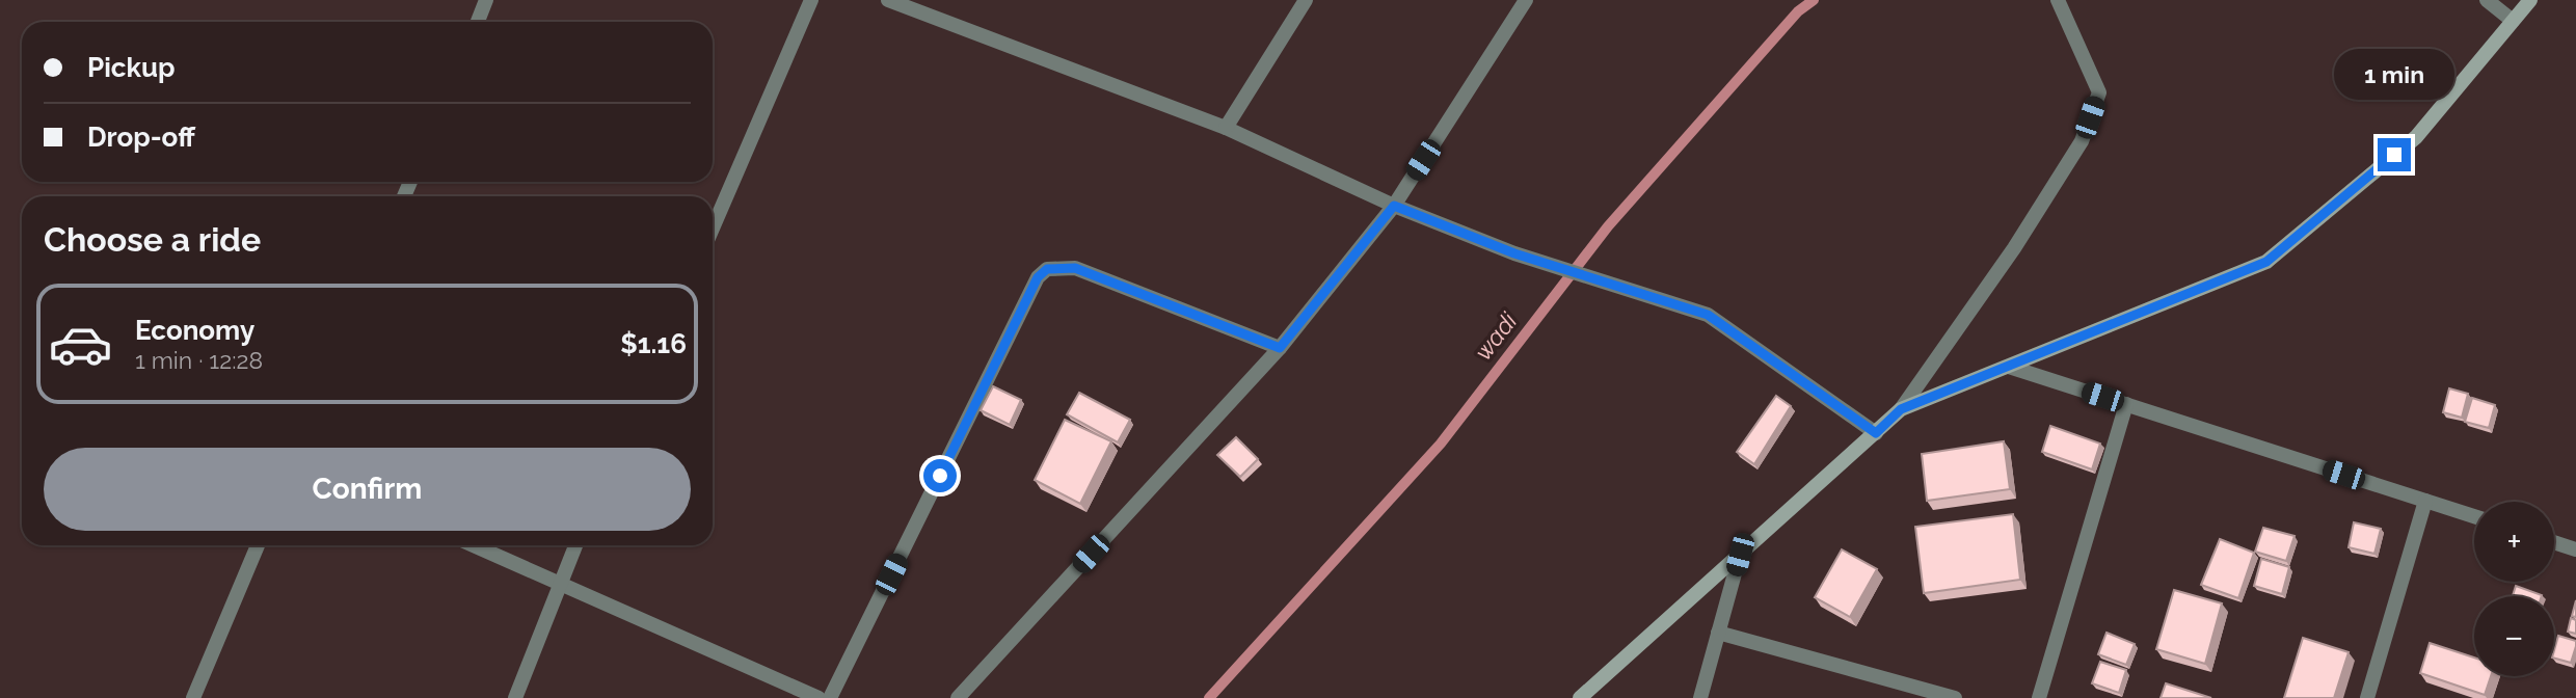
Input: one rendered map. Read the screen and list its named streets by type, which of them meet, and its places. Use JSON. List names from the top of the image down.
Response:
{
  "water": ["wadi"],
  "page": {
    "banner": ["Pickup", "Drop-off"],
    "bubble": "1 min",
    "heading": "Choose a ride",
    "list": [
      {
        "name": "Economy",
        "note": "1 min · 12:28",
        "value": "$1.16"
      }
    ],
    "buttons": "Confirm",
    "map_buttons": ["+", "−"]
  }
}
